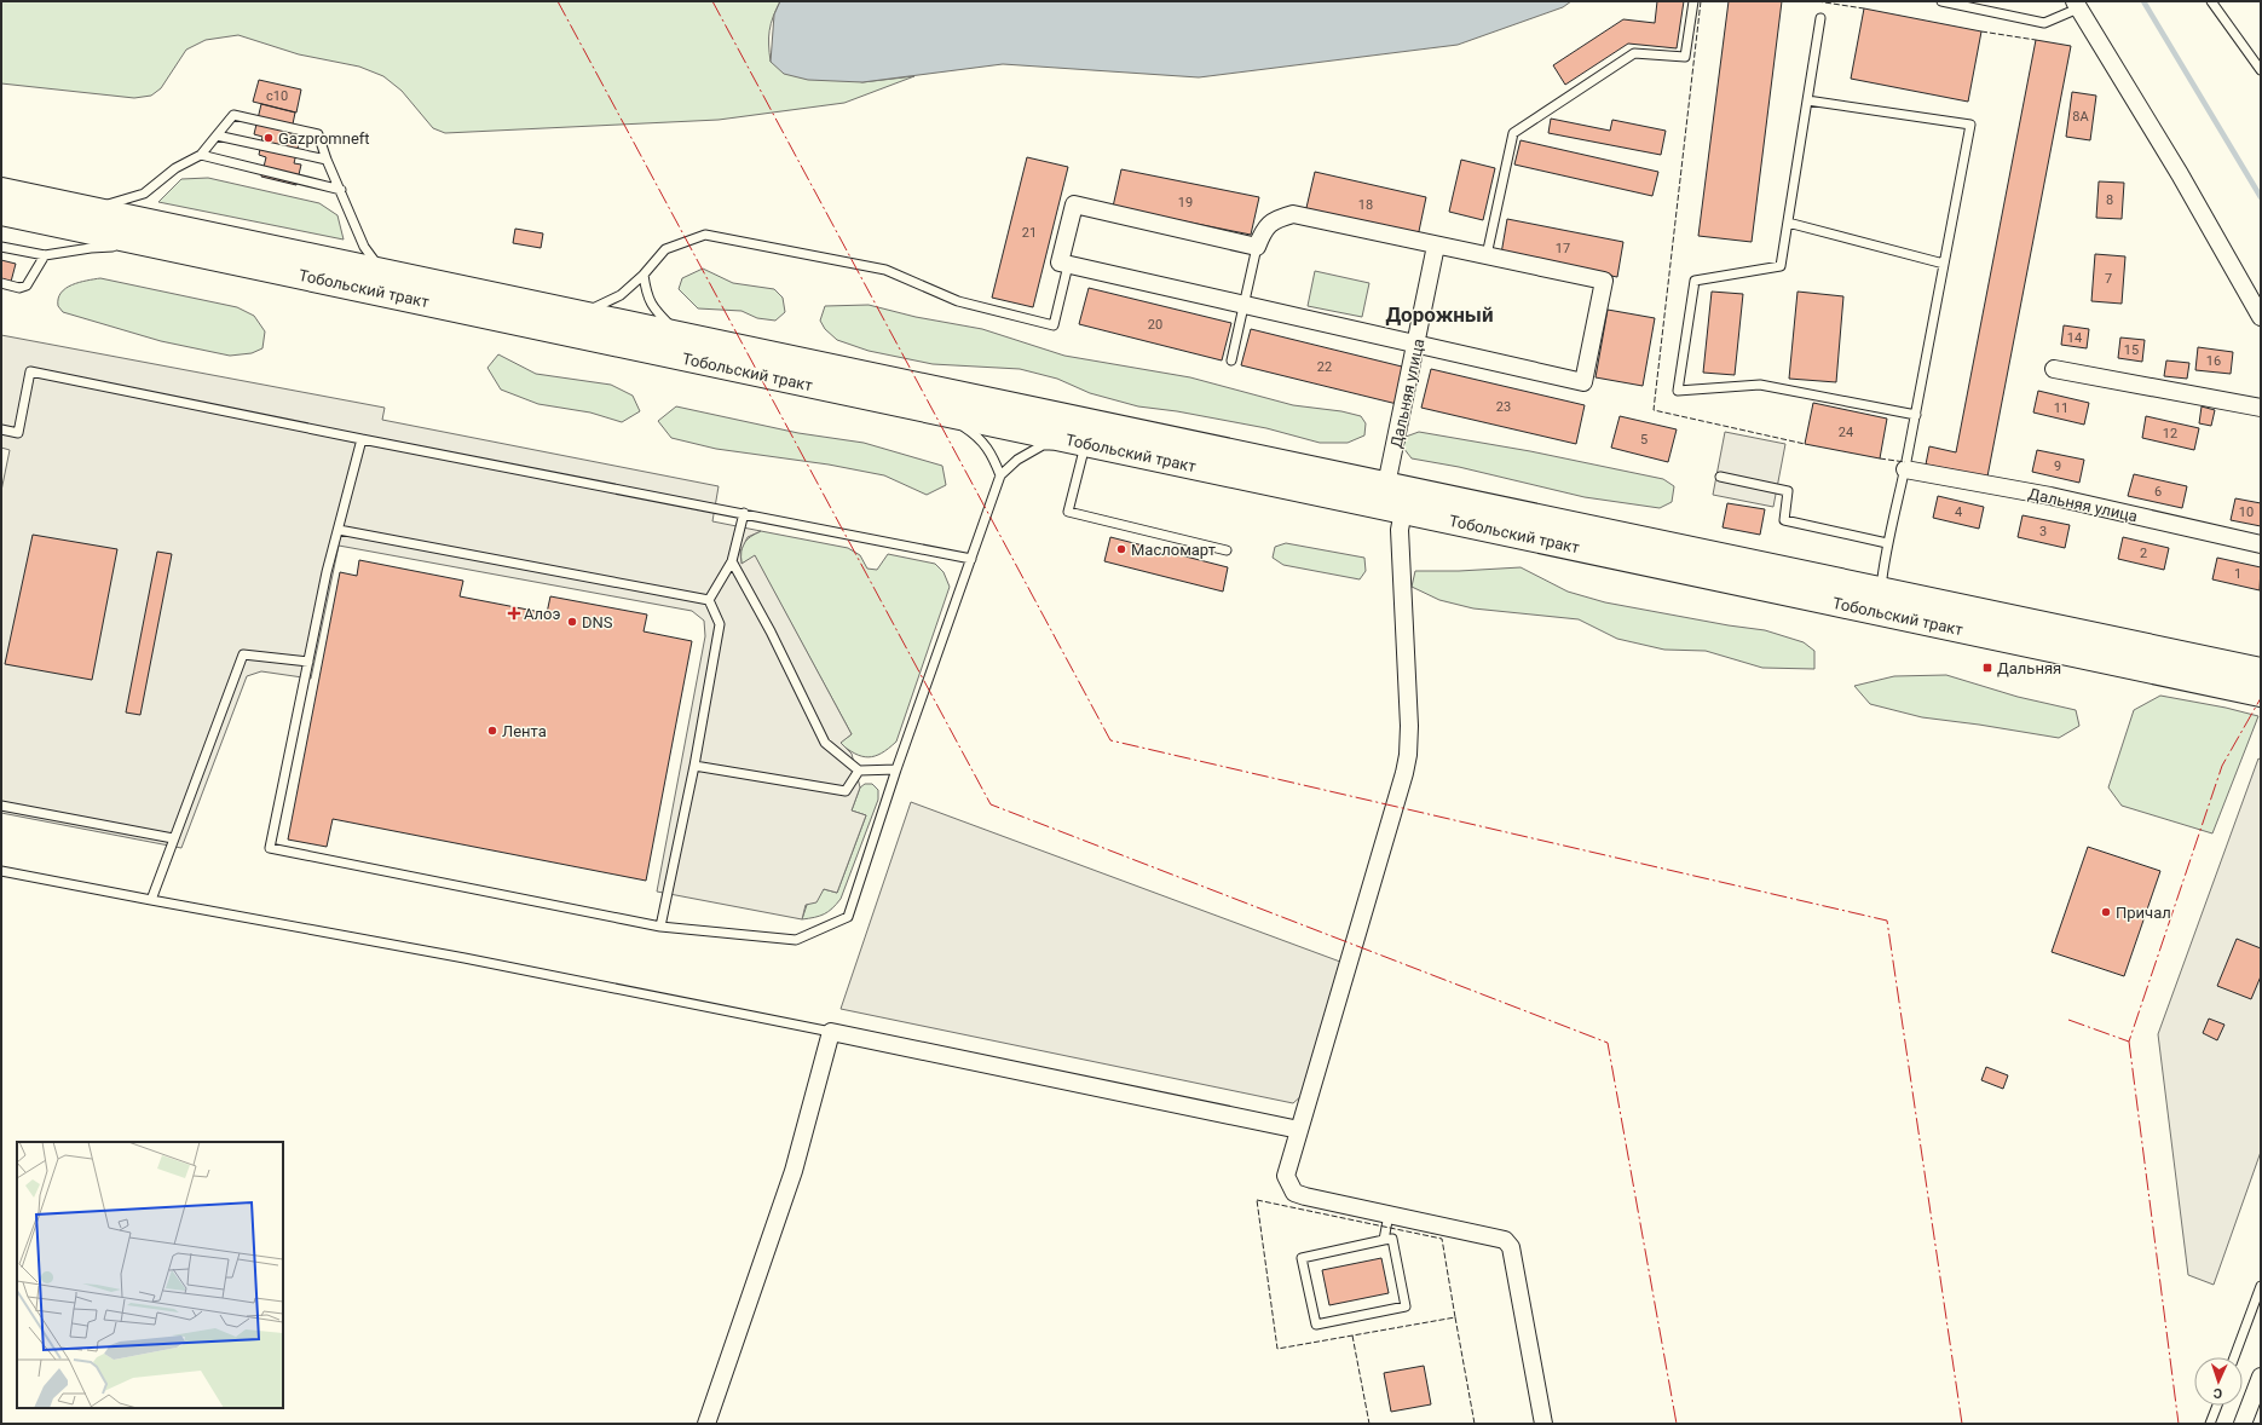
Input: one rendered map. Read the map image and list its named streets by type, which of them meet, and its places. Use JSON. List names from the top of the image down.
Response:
{
  "streets": {
    "main road": ["Тобольский тракт"],
    "street": ["Дальняя улица"]
  },
  "crossings": [
    ["Тобольский тракт", "Дальняя улица"]
  ],
  "districts": ["Дорожный"],
  "places": {
    "other": [
      "Gazpromneft",
      "Масломарт",
      "DNS",
      "Лента",
      "Причал"
    ],
    "health": ["Алоэ"],
    "transit": ["Дальняя"]
  },
  "house_numbers": [
    "с10",
    "8А",
    "8",
    "19",
    "18",
    "21",
    "17",
    "7",
    "20",
    "14",
    "15",
    "16",
    "22",
    "23",
    "11",
    "24",
    "12",
    "5",
    "9",
    "6",
    "4",
    "10",
    "3",
    "2",
    "1"
  ],
  "north": "bottom"
}
